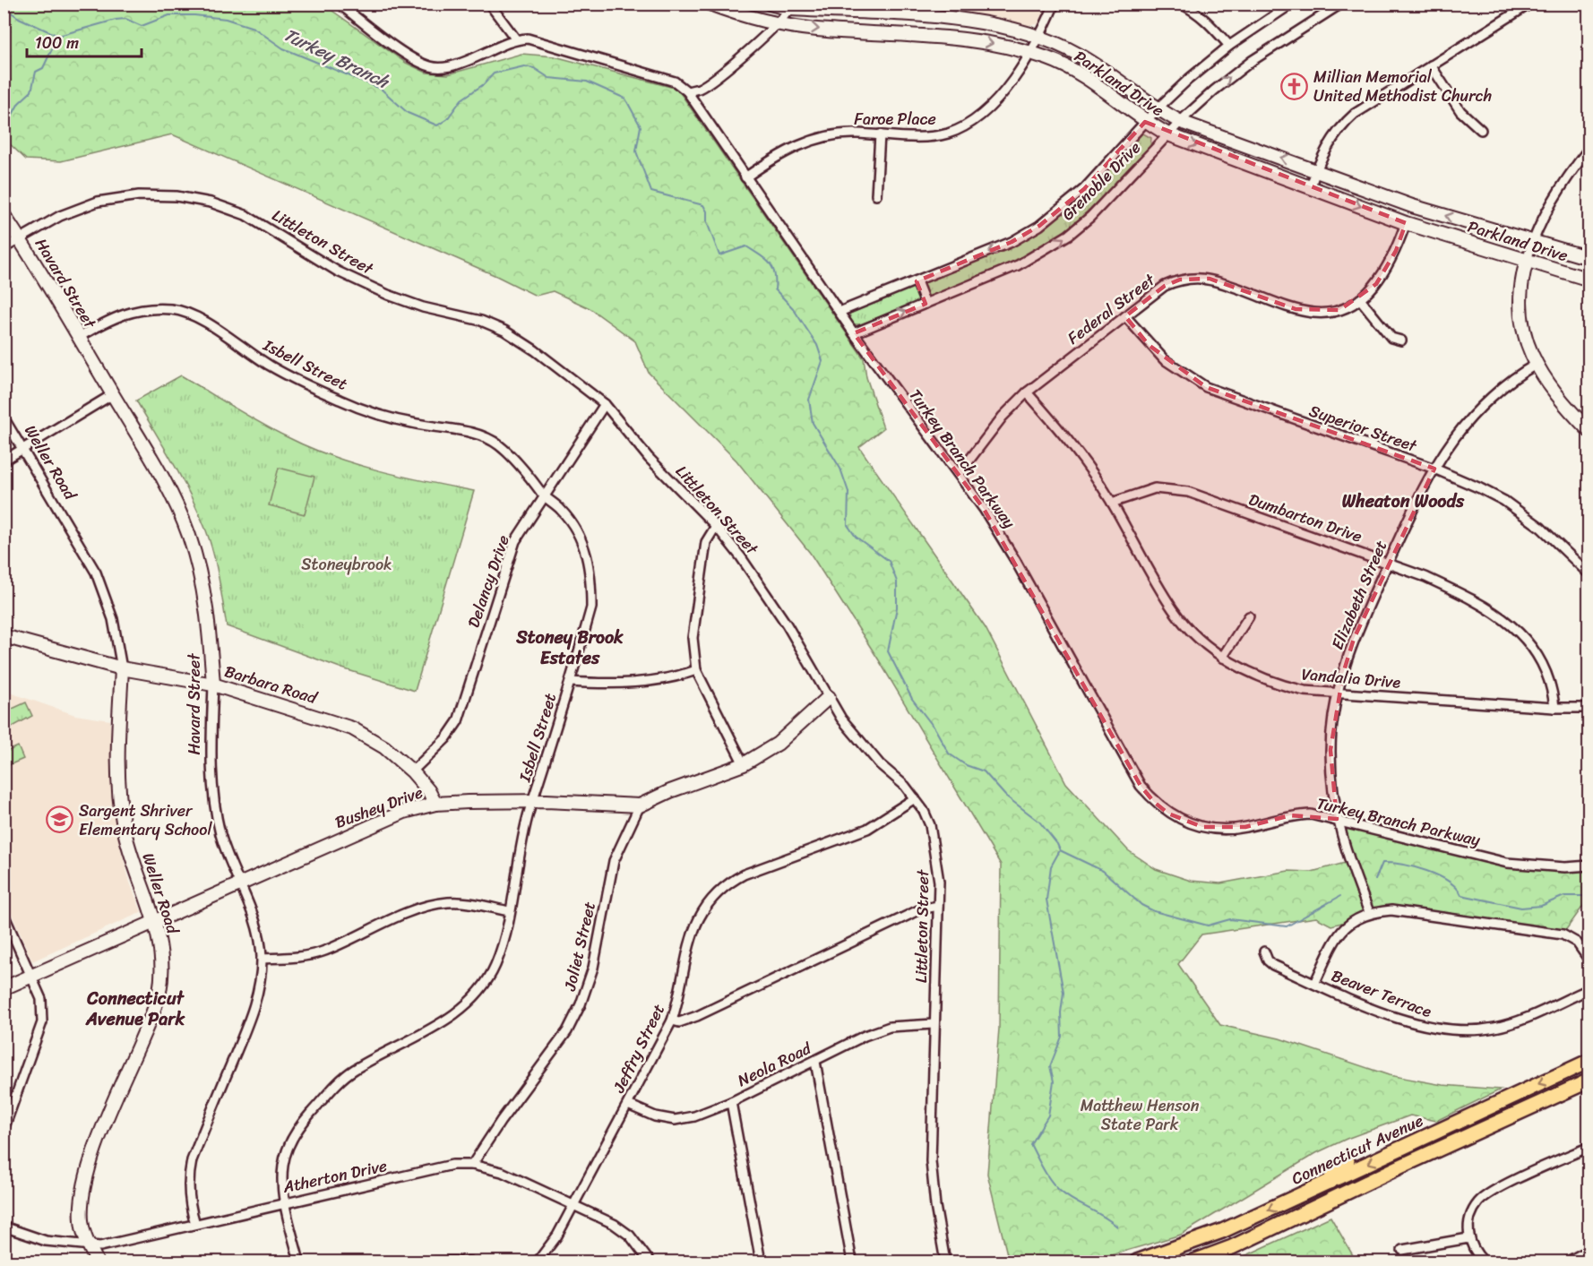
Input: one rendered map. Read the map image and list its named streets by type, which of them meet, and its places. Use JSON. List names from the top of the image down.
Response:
{
  "streets": {
    "main road": ["Connecticut Avenue"],
    "street": [
      "Parkland Drive",
      "Faroe Place",
      "Grenoble Drive",
      "Littleton Street",
      "Havard Street",
      "Federal Street",
      "Isbell Street",
      "Superior Street",
      "Turkey Branch Parkway",
      "Weller Road",
      "Dumbarton Drive",
      "Delancy Drive",
      "Elizabeth Street",
      "Vandalia Drive",
      "Barbara Road",
      "Bushey Drive",
      "Joliet Street",
      "Beaver Terrace",
      "Jeffry Street",
      "Neola Road",
      "Atherton Drive"
    ]
  },
  "crossings": [
    ["Parkland Drive", "Faroe Place"],
    ["Parkland Drive", "Grenoble Drive"],
    ["Parkland Drive", "Federal Street"],
    ["Faroe Place", "Turkey Branch Parkway"],
    ["Grenoble Drive", "Turkey Branch Parkway"],
    ["Littleton Street", "Havard Street"],
    ["Littleton Street", "Delancy Drive"],
    ["Littleton Street", "Bushey Drive"],
    ["Littleton Street", "Jeffry Street"],
    ["Littleton Street", "Neola Road"],
    ["Havard Street", "Isbell Street"],
    ["Havard Street", "Barbara Road"],
    ["Havard Street", "Bushey Drive"],
    ["Havard Street", "Atherton Drive"],
    ["Federal Street", "Superior Street"],
    ["Federal Street", "Turkey Branch Parkway"],
    ["Federal Street", "Vandalia Drive"],
    ["Isbell Street", "Delancy Drive"],
    ["Isbell Street", "Bushey Drive"],
    ["Isbell Street", "Atherton Drive"],
    ["Superior Street", "Elizabeth Street"],
    ["Turkey Branch Parkway", "Elizabeth Street"],
    ["Weller Road", "Barbara Road"],
    ["Weller Road", "Bushey Drive"],
    ["Weller Road", "Atherton Drive"],
    ["Dumbarton Drive", "Elizabeth Street"],
    ["Dumbarton Drive", "Vandalia Drive"],
    ["Delancy Drive", "Barbara Road"],
    ["Elizabeth Street", "Vandalia Drive"],
    ["Barbara Road", "Bushey Drive"],
    ["Bushey Drive", "Joliet Street"],
    ["Joliet Street", "Atherton Drive"],
    ["Jeffry Street", "Neola Road"],
    ["Jeffry Street", "Atherton Drive"]
  ],
  "districts": ["Wheaton Woods", "Stoney Brook Estates", "Connecticut Avenue Park"],
  "water": ["Turkey Branch"],
  "parks": ["Stoneybrook", "Matthew Henson State Park"],
  "places": {
    "church": ["Millian Memorial United Methodist Church"],
    "school or university": ["Sargent Shriver Elementary School"]
  },
  "scale_bar": "100 m"
}
